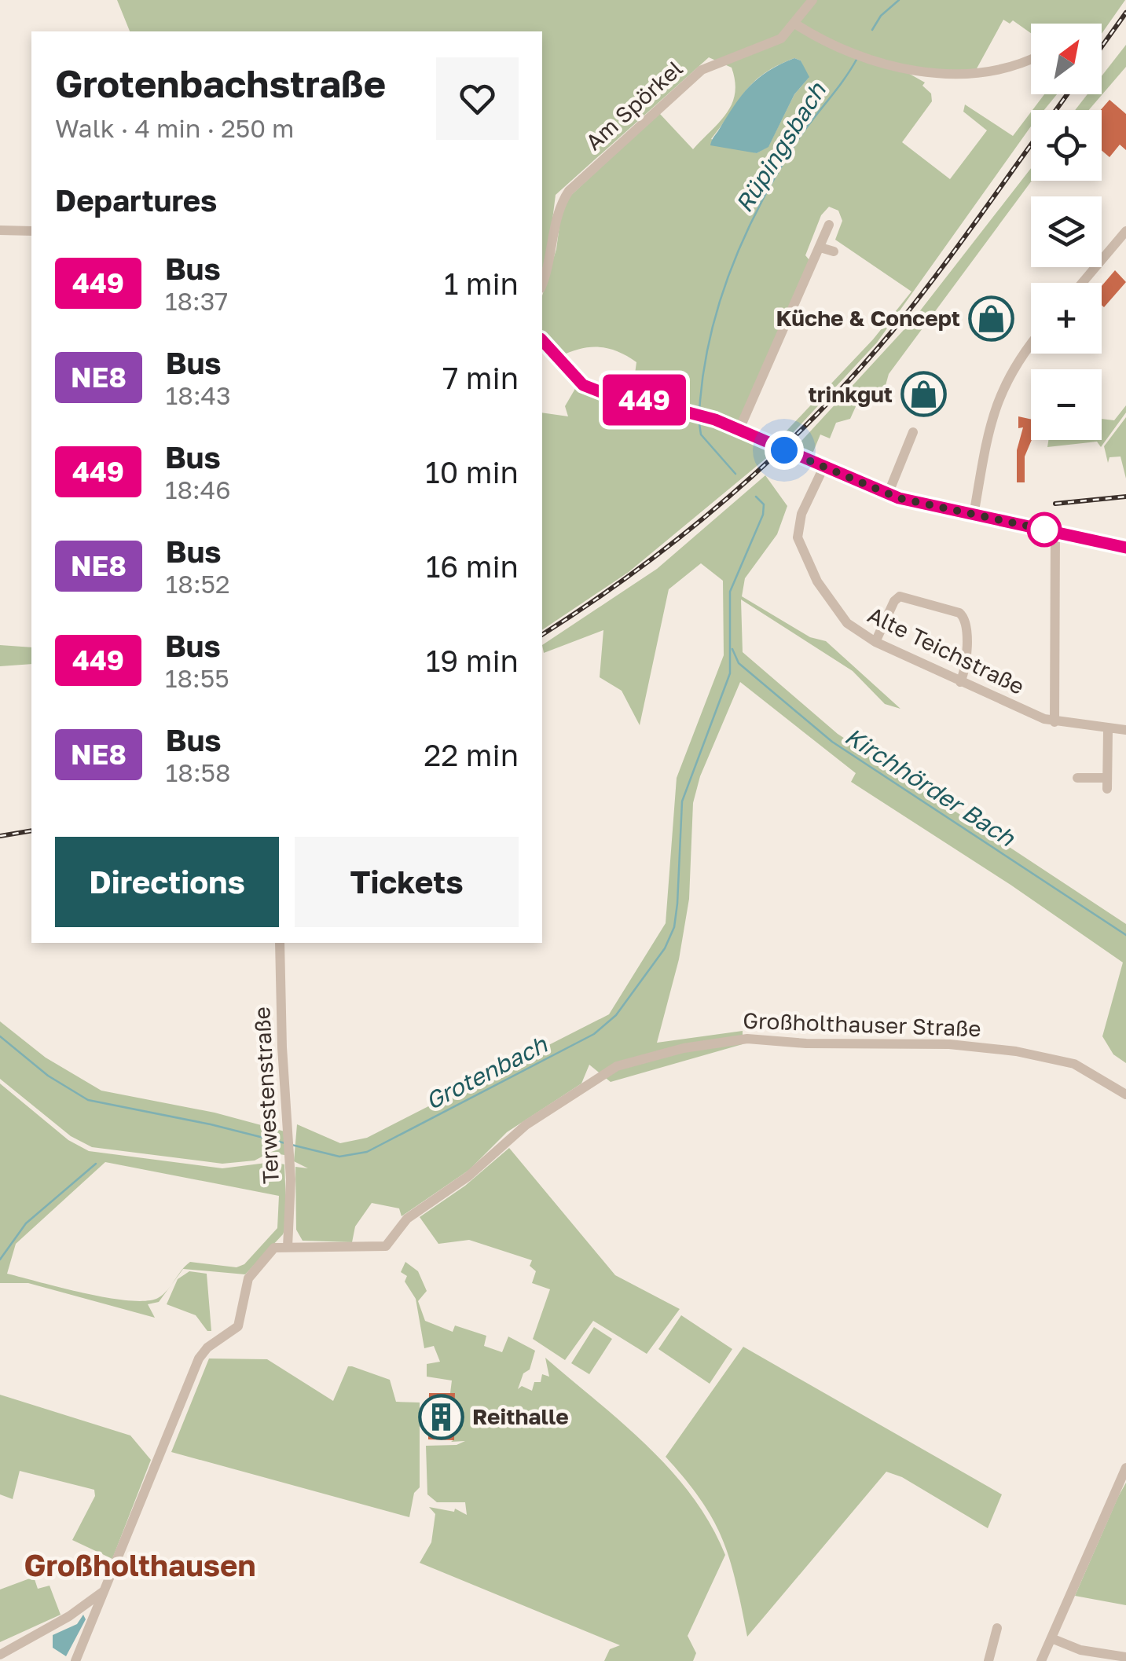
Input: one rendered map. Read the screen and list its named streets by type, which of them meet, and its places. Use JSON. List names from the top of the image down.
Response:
{
  "streets": {
    "street": [
      "Am Spörkel",
      "Alte Teichstraße",
      "Großholthauser Straße",
      "Terwestenstraße"
    ]
  },
  "crossings": [
    ["Großholthauser Straße", "Terwestenstraße"]
  ],
  "districts": ["Großholthausen"],
  "water": ["Rüpingsbach", "Kirchhörder Bach", "Grotenbach"],
  "places": {
    "shop": ["Küche & Concept", "trinkgut"],
    "building": ["Reithalle"]
  },
  "lines": ["bus line 449"],
  "north": "top right",
  "page": {
    "on_map": "449",
    "map_buttons": ["+", "−"],
    "heading": [
      ["Grotenbachstraße", "Walk · 4 min · 250 m"],
      "Departures"
    ],
    "list": [
      {
        "mark": "449",
        "name": "Bus",
        "note": "18:37",
        "value": "1 min"
      },
      {
        "mark": "NE8",
        "name": "Bus",
        "note": "18:43",
        "value": "7 min"
      },
      {
        "mark": "449",
        "name": "Bus",
        "note": "18:46",
        "value": "10 min"
      },
      {
        "mark": "NE8",
        "name": "Bus",
        "note": "18:52",
        "value": "16 min"
      },
      {
        "mark": "449",
        "name": "Bus",
        "note": "18:55",
        "value": "19 min"
      },
      {
        "mark": "NE8",
        "name": "Bus",
        "note": "18:58",
        "value": "22 min"
      }
    ],
    "buttons": ["Directions", "Tickets"]
  }
}
